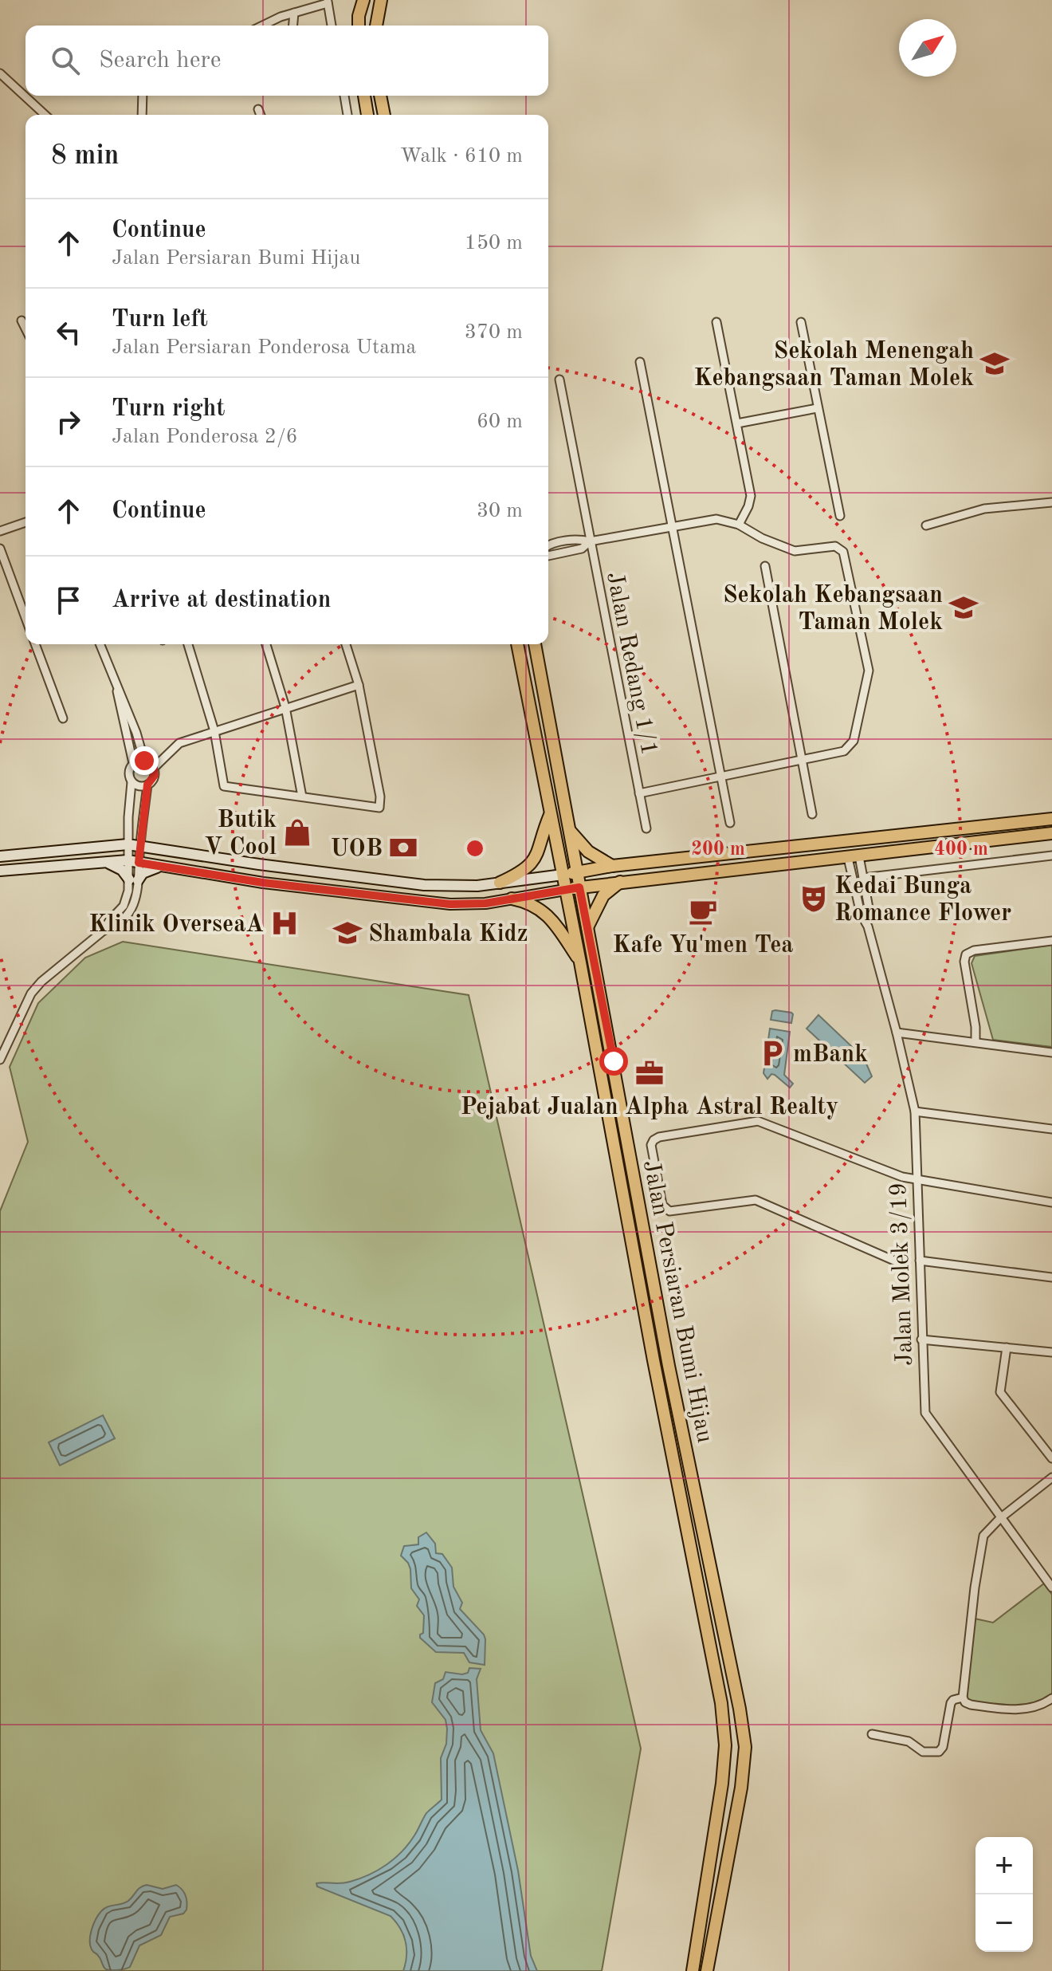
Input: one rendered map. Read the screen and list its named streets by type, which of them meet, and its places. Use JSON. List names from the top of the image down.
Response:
{
  "streets": {
    "main road": ["Jalan Persiaran Bumi Hijau"],
    "street": ["Jalan Redang 1/1", "Jalan Molek 3/19"]
  },
  "places": {
    "school or university": ["Sekolah Menengah Kebangsaan Taman Molek", "Sekolah Kebangsaan Taman Molek", "Shambala Kidz"],
    "shop": ["Butik V Cool"],
    "bank": ["UOB"],
    "theatre": ["Kedai Bunga Romance Flower"],
    "cafe": ["Kafe Yu'men Tea"],
    "hospital": ["Klinik OverseaA"],
    "parking": ["mBank"],
    "office": ["Pejabat Jualan Alpha Astral Realty"]
  },
  "north": "top right",
  "page": {
    "search": "Search here",
    "heading": ["8 min", "Walk · 610 m"],
    "list": [
      ["Continue", "Jalan Persiaran Bumi Hijau", "150 m"],
      ["Turn left", "Jalan Persiaran Ponderosa Utama", "370 m"],
      ["Turn right", "Jalan Ponderosa 2/6", "60 m"],
      ["Continue", "30 m"],
      "Arrive at destination"
    ],
    "map_buttons": ["+", "−"]
  },
  "rings": ["200 m", "400 m"]
}
